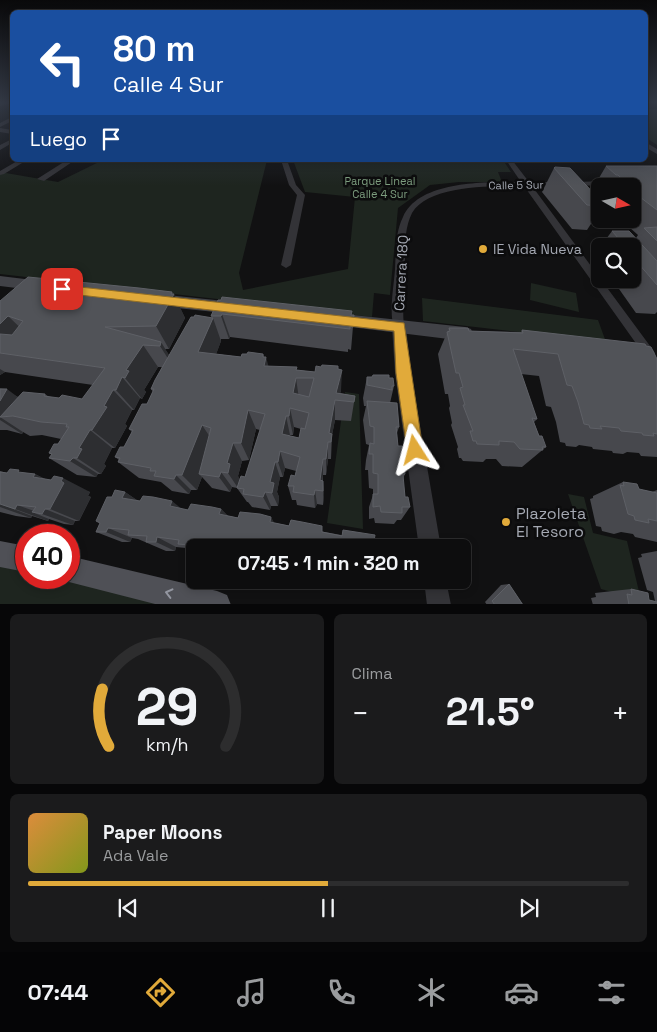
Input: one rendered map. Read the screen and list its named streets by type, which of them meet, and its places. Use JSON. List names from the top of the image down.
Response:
{
  "streets": {
    "street": ["Calle 5 Sur", "Carrera 18Q"]
  },
  "crossings": [
    ["Calle 5 Sur", "Carrera 18Q"]
  ],
  "parks": ["Parque Lineal Calle 4 Sur"],
  "places": ["IE Vida Nueva", "Plazoleta El Tesoro"],
  "north": "right",
  "page": {
    "turn": ["80 m", "Calle 4 Sur"],
    "then": "Luego",
    "limit": "40",
    "trip": "07:45 · 1 min · 320 m",
    "tile": "Clima",
    "heat": ["−", "21.5°", "+"],
    "song": ["Paper Moons", "Ada Vale"],
    "tabs": "07:44",
    "gauge": ["29", "km/h"]
  }
}
